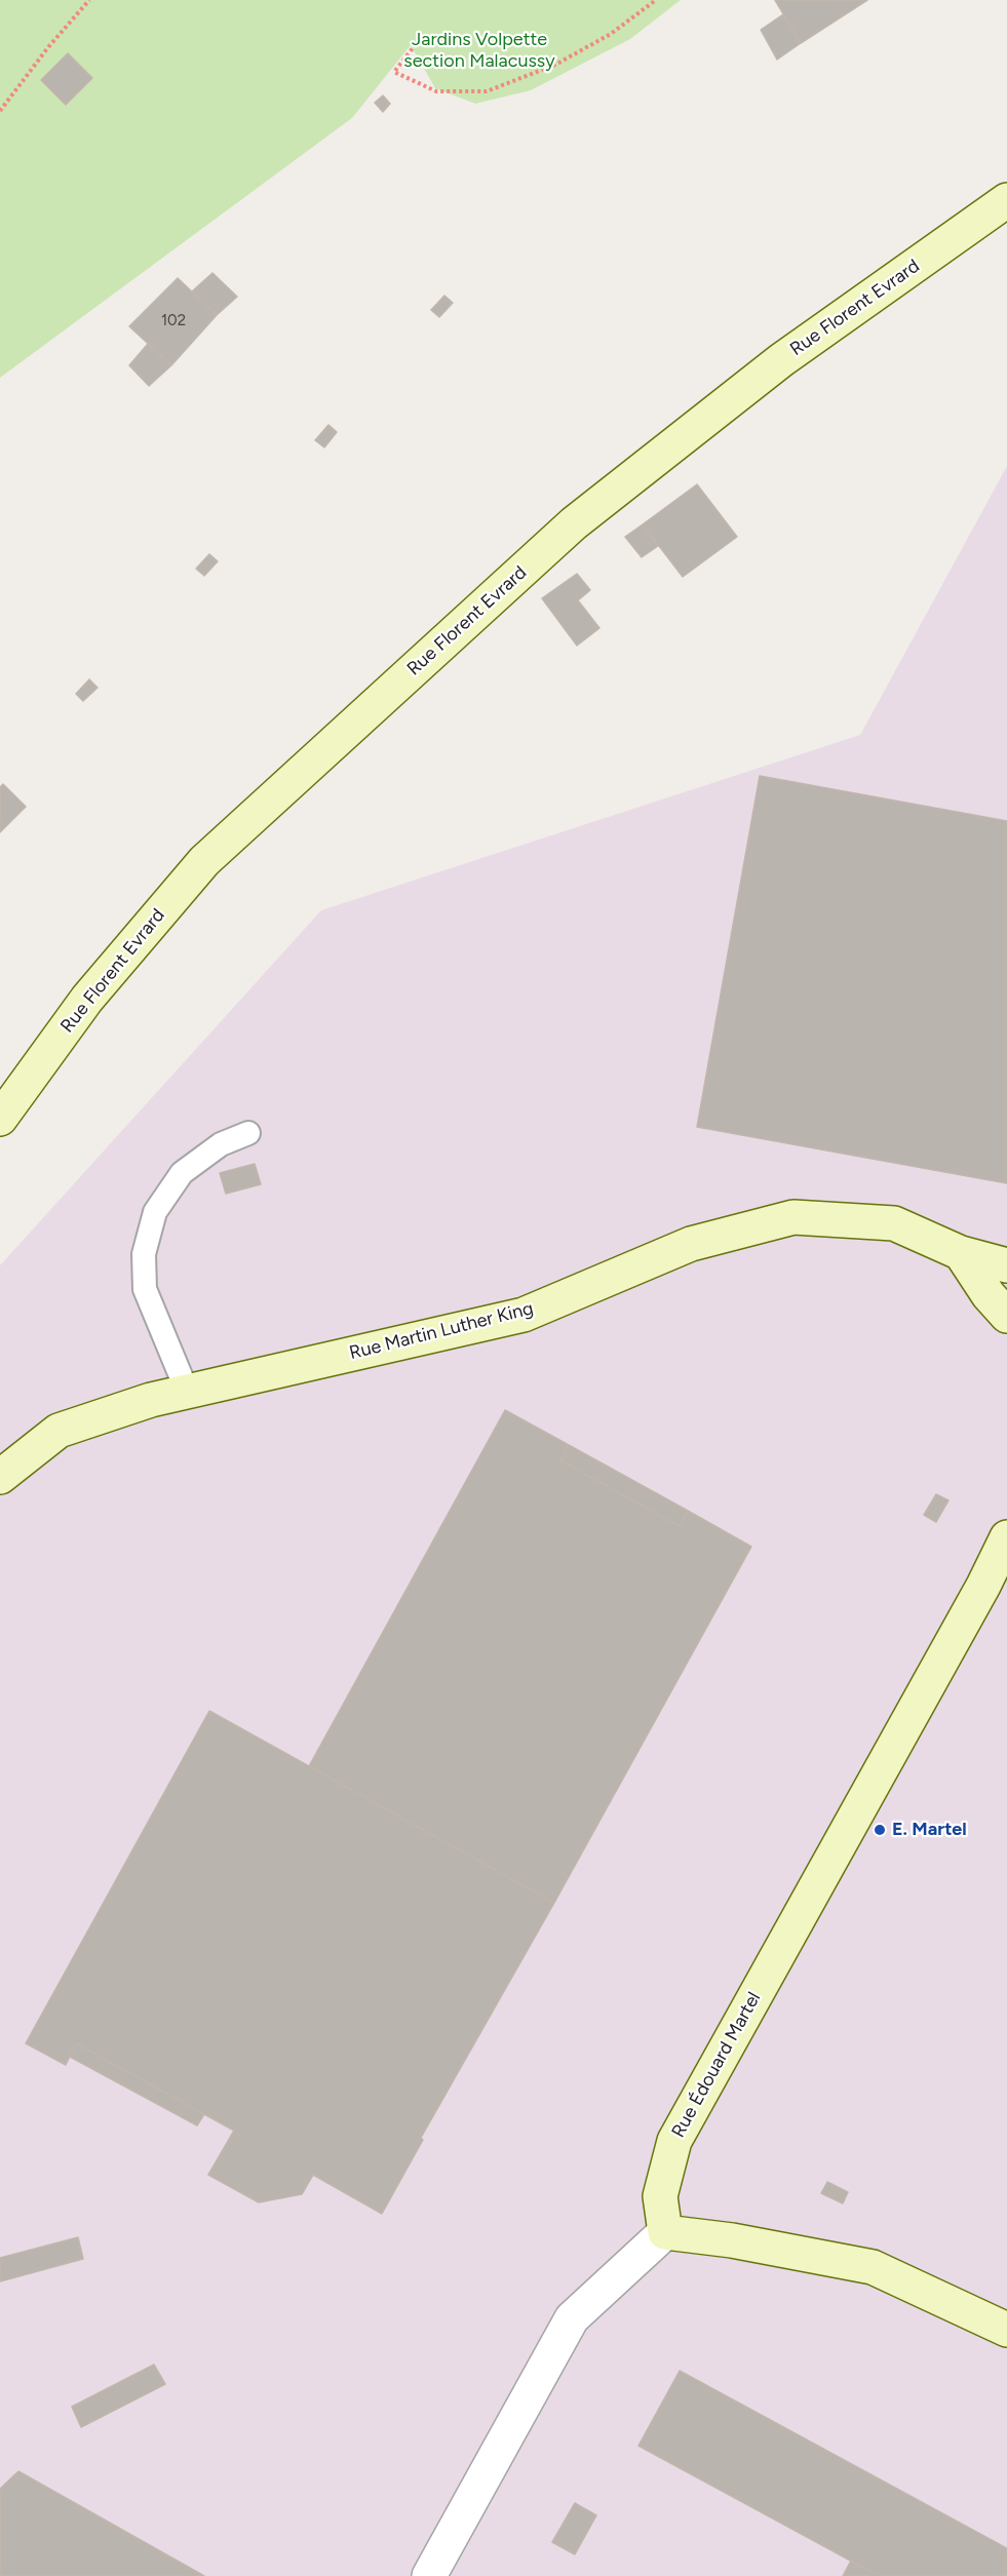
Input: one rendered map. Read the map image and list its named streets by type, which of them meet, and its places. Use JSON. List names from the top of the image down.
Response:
{
  "streets": {
    "street": ["Rue Florent Evrard", "Rue Martin Luther King", "Rue Édouard Martel"]
  },
  "parks": ["Jardins Volpette section Malacussy"],
  "places": ["E. Martel"],
  "house_numbers": ["102"]
}
